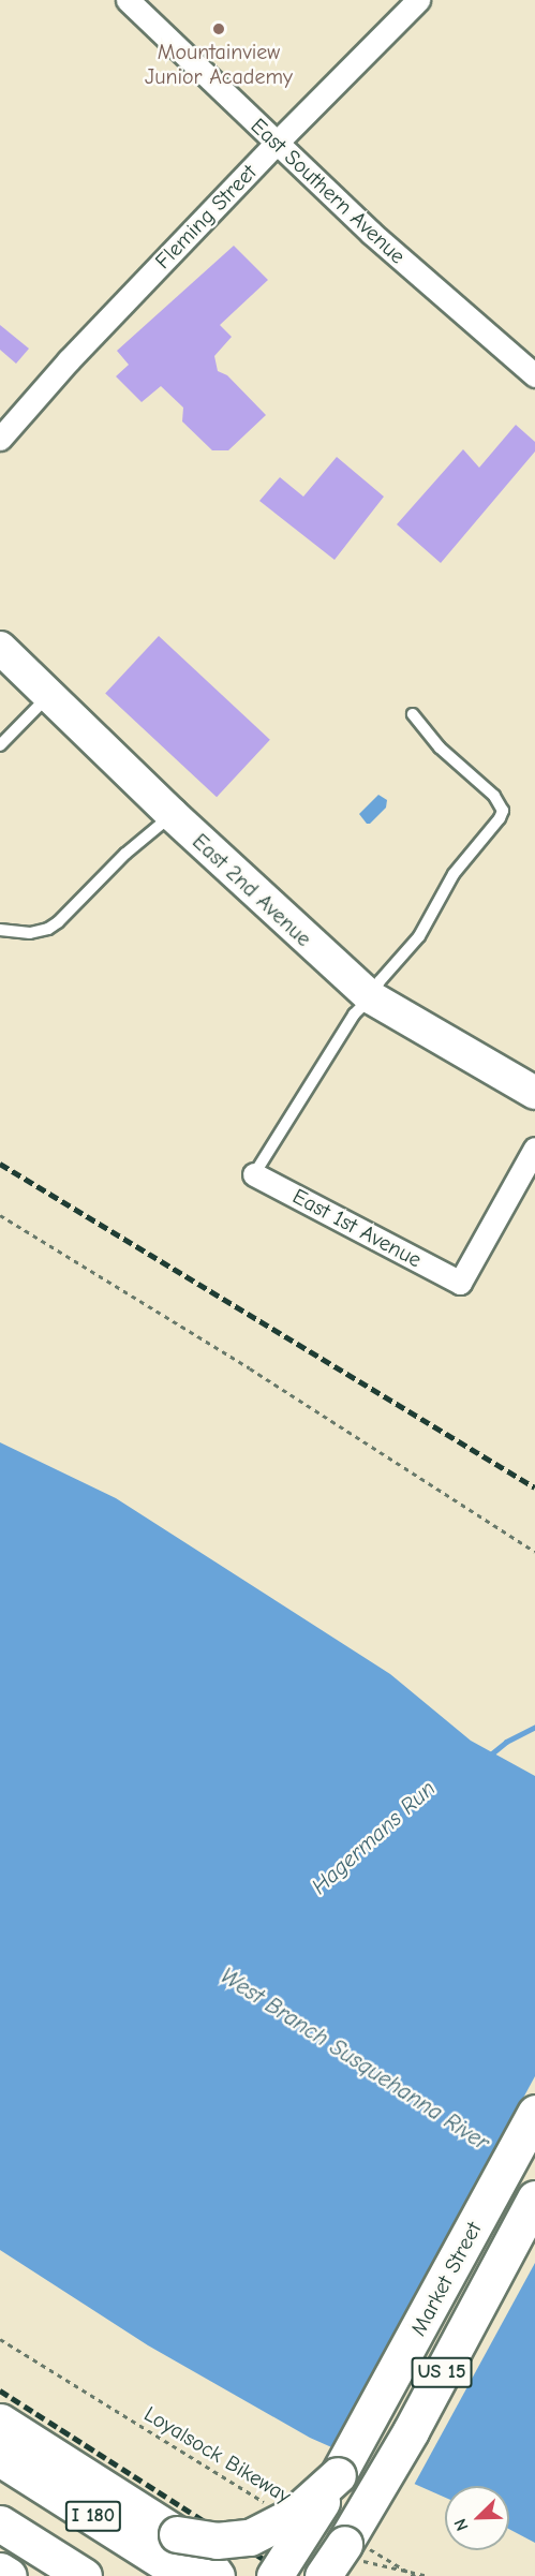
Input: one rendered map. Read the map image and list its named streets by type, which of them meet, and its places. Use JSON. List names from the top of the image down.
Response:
{
  "streets": {
    "highway": ["Market Street", "US 15", "I 180"],
    "street": [
      "East Southern Avenue",
      "Fleming Street",
      "East 2nd Avenue",
      "East 1st Avenue"
    ],
    "path": ["Loyalsock Bikeway"]
  },
  "crossings": [
    ["East Southern Avenue", "Fleming Street"]
  ],
  "water": ["Hagermans Run", "West Branch Susquehanna River"],
  "places": ["Mountainview Junior Academy"],
  "north": "bottom left"
}
